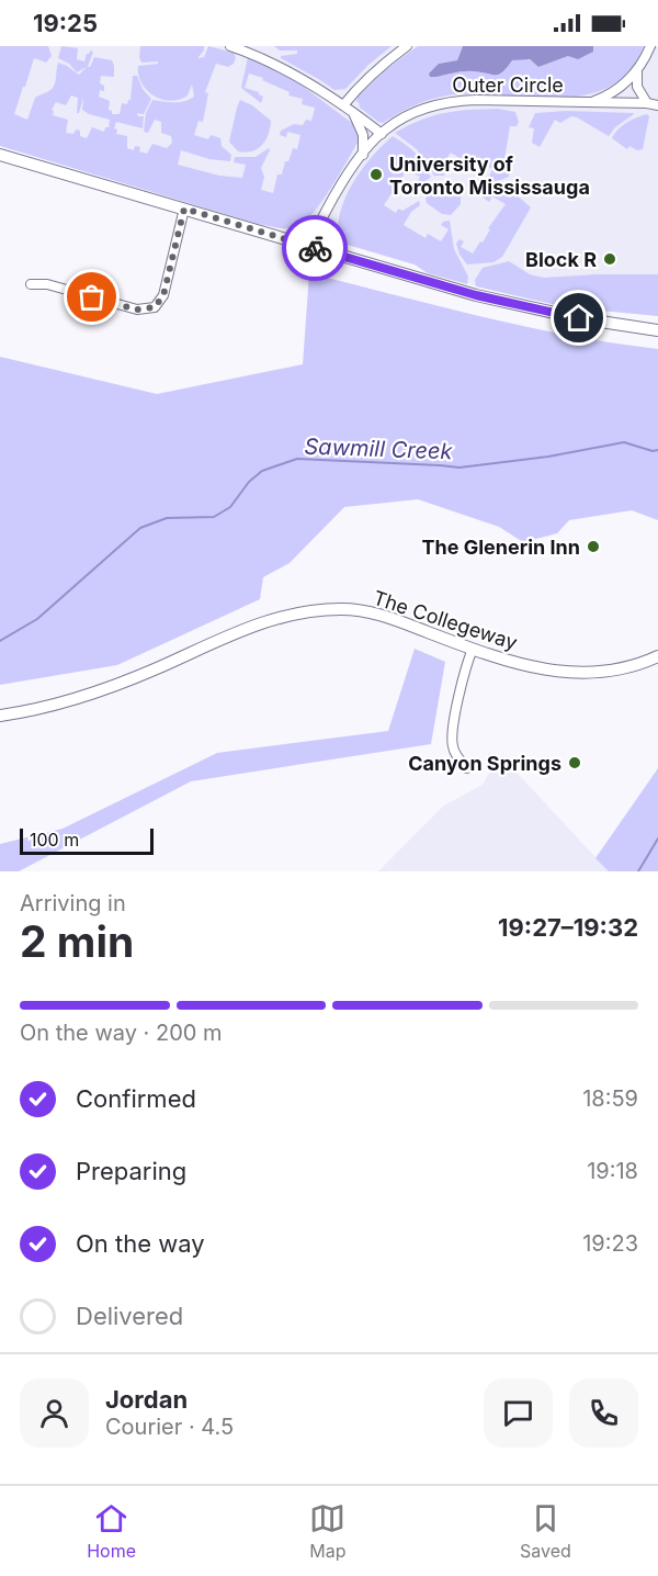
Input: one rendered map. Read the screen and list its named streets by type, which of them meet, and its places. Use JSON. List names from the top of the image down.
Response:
{
  "streets": {
    "street": ["Outer Circle", "The Collegeway"]
  },
  "water": ["Sawmill Creek"],
  "places": [
    "University of Toronto Mississauga",
    "Block R",
    "The Glenerin Inn",
    "Canyon Springs"
  ],
  "scale_bar": "100 m",
  "page": {
    "status": "19:25",
    "scale": "100 m",
    "heading": ["2 min", "Arriving in", "19:27–19:32"],
    "panel": ["Jordan", "Courier · 4.5"],
    "bar": "On the way · 200 m",
    "list": [
      ["Confirmed", "18:59"],
      ["Preparing", "19:18"],
      ["On the way", "19:23"],
      "Delivered"
    ],
    "tabs": ["Home", "Map", "Saved"]
  }
}
